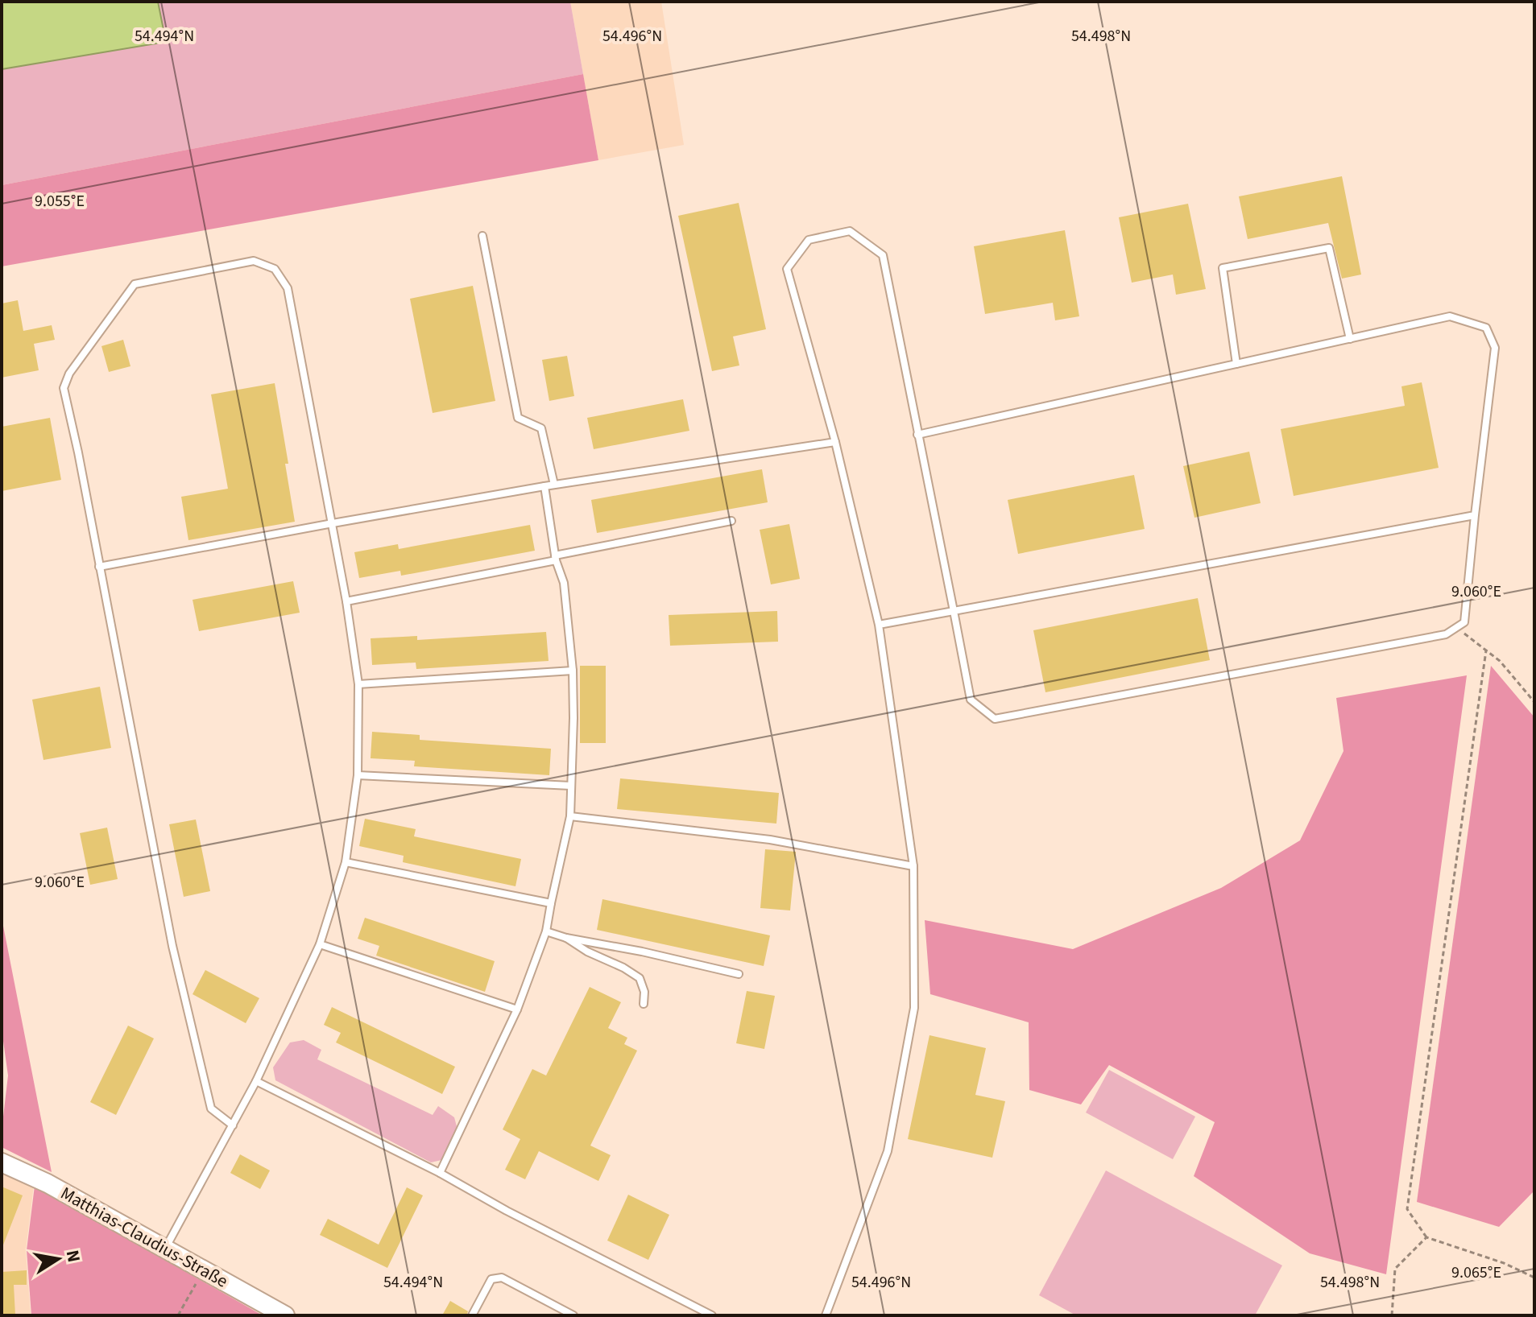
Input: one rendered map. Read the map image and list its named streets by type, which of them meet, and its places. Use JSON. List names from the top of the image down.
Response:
{
  "streets": {
    "street": ["Matthias-Claudius-Straße"]
  },
  "north": "right",
  "coordinates": [
    "54.494°N",
    "54.496°N",
    "54.498°N",
    "9.055°E",
    "9.060°E",
    "9.065°E"
  ]
}
